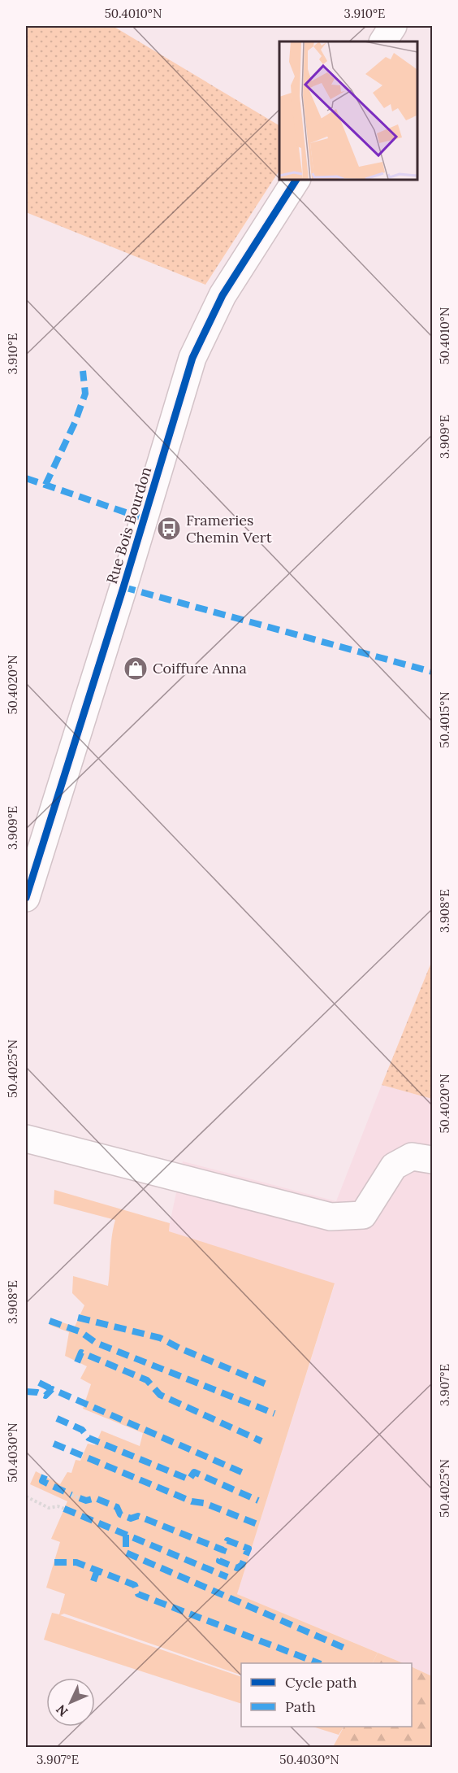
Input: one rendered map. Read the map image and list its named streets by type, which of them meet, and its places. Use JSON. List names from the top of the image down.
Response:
{
  "streets": {
    "street": ["Rue Bois Bourdon"]
  },
  "places": {
    "bus stop": ["Frameries Chemin Vert"],
    "shop": ["Coiffure Anna"]
  },
  "legend": ["Cycle path", "Path"],
  "north": "bottom left",
  "coordinates": [
    "50.4010°N",
    "3.910°E",
    "3.909°E",
    "50.4020°N",
    "50.4015°N",
    "3.908°E",
    "50.4025°N",
    "3.907°E",
    "50.4030°N"
  ]
}
